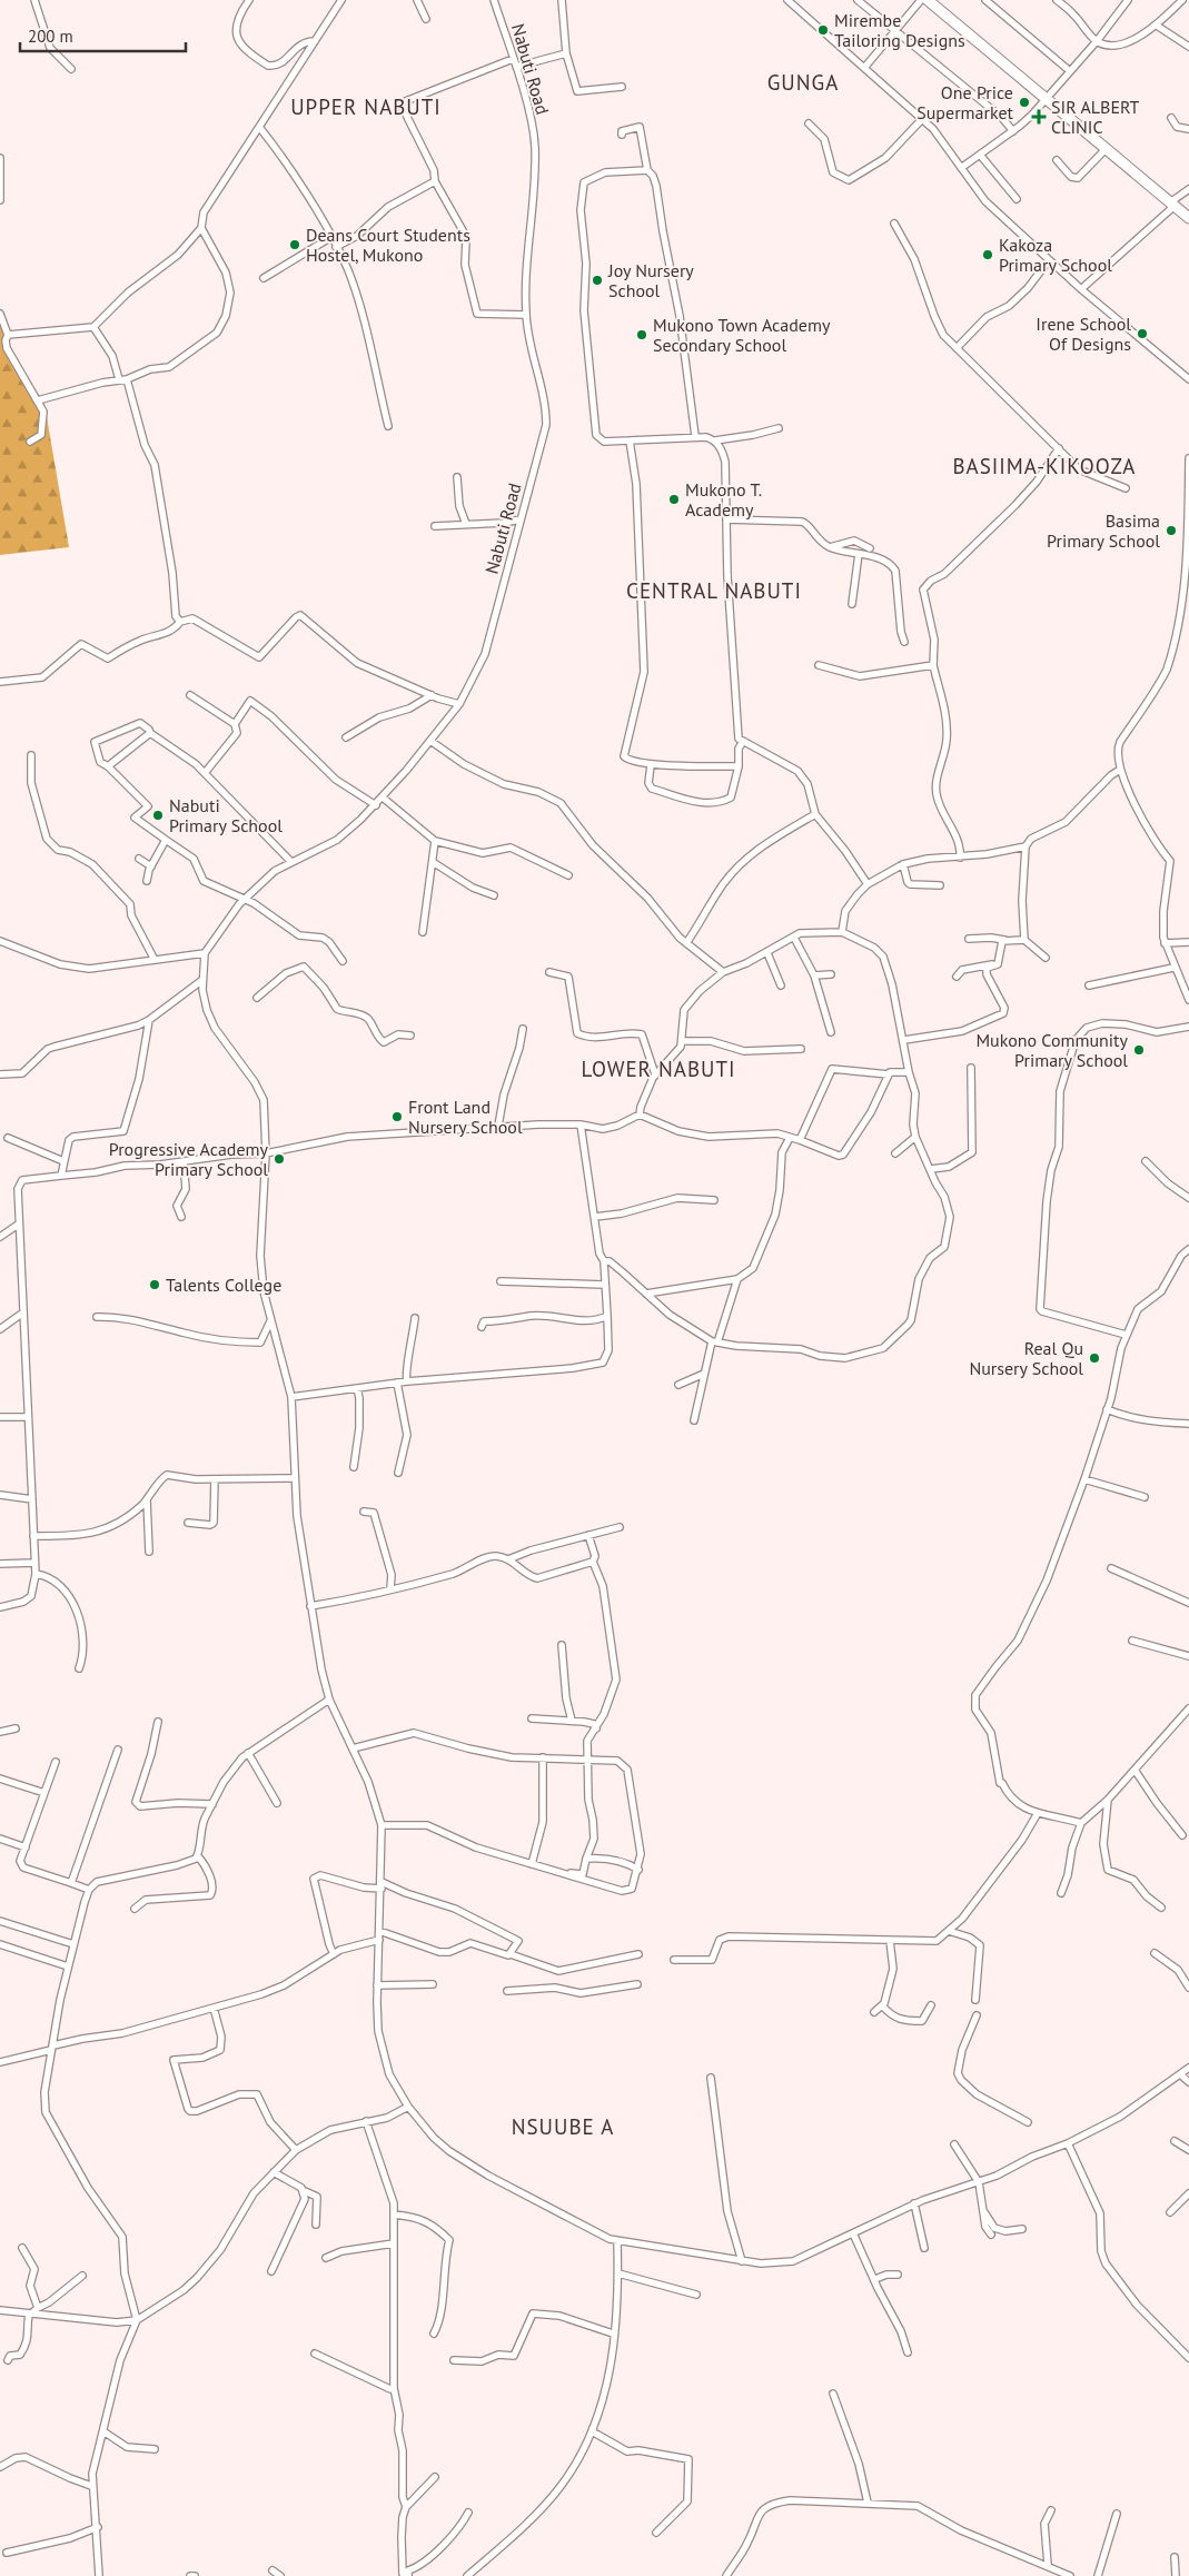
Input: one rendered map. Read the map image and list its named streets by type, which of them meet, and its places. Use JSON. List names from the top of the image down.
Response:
{
  "streets": {
    "street": ["Nabuti Road"]
  },
  "districts": [
    "GUNGA",
    "UPPER NABUTI",
    "BASIIMA-KIKOOZA",
    "CENTRAL NABUTI",
    "LOWER NABUTI",
    "NSUUBE A"
  ],
  "places": {
    "other": [
      "Mirembe Tailoring Designs",
      "One Price Supermarket",
      "Deans Court Students Hostel, Mukono",
      "Kakoza Primary School",
      "Joy Nursery School",
      "Irene School Of Designs",
      "Mukono Town Academy Secondary School",
      "Mukono T. Academy",
      "Basima Primary School",
      "Nabuti Primary School",
      "Mukono Community Primary School",
      "Front Land Nursery School",
      "Progressive Academy Primary School",
      "Talents College",
      "Real Qu Nursery School"
    ],
    "health": ["SIR ALBERT CLINIC"]
  },
  "scale_bar": "200 m"
}
